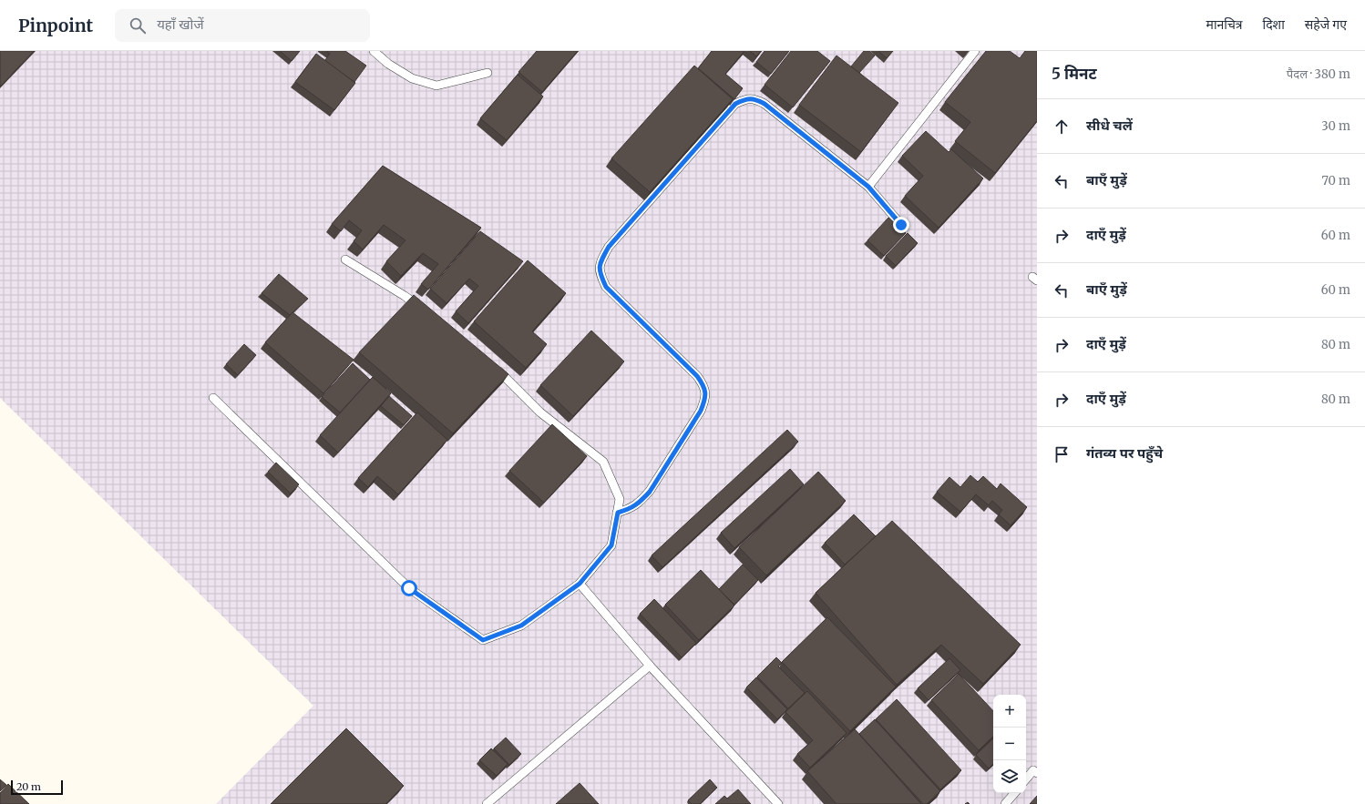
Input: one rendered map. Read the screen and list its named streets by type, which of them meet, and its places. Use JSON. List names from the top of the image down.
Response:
{
  "scale_bar": "20 m",
  "page": {
    "header": "Pinpoint",
    "search": "यहाँ खोजें",
    "nav": ["मानचित्र", "दिशा", "सहेजे गए"],
    "heading": ["5 मिनट", "पैदल · 380 m"],
    "list": [
      ["सीधे चलें", "30 m"],
      ["बाएँ मुड़ें", "70 m"],
      ["दाएँ मुड़ें", "60 m"],
      ["बाएँ मुड़ें", "60 m"],
      ["दाएँ मुड़ें", "80 m"],
      ["दाएँ मुड़ें", "80 m"],
      "गंतव्य पर पहुँचे"
    ],
    "map_buttons": ["+", "−"],
    "scale": "20 m"
  }
}
